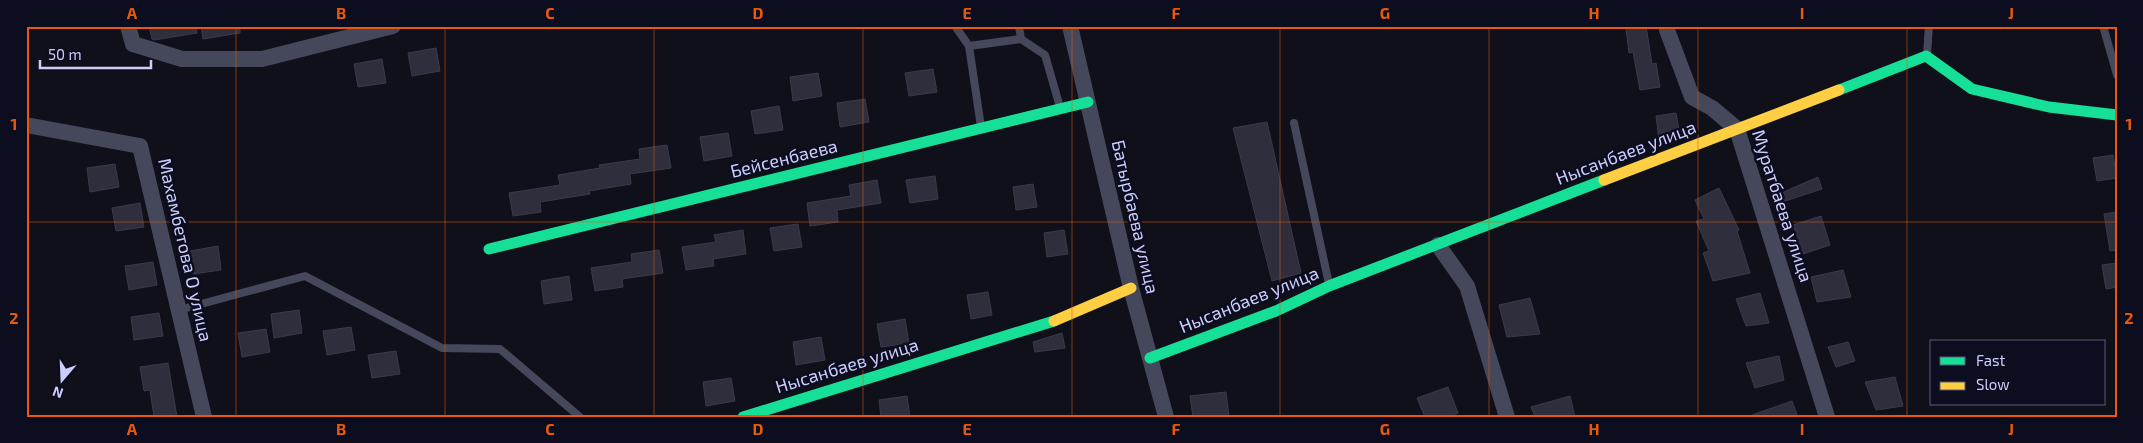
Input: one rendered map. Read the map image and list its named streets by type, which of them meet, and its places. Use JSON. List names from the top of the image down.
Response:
{
  "streets": {
    "street": [
      "Нысанбаев улица",
      "Бейсенбаева",
      "Муратбаева улица",
      "Батырбаева улица",
      "Махамбетова О улица"
    ]
  },
  "crossings": [
    ["Нысанбаев улица", "Муратбаева улица"],
    ["Нысанбаев улица", "Батырбаева улица"],
    ["Бейсенбаева", "Батырбаева улица"]
  ],
  "legend": ["Fast", "Slow"],
  "scale_bar": "50 m",
  "north": "bottom",
  "grid": {
    "columns": [
      "A",
      "B",
      "C",
      "D",
      "E",
      "F",
      "G",
      "H",
      "I",
      "J"
    ],
    "rows": ["1", "2"]
  }
}
